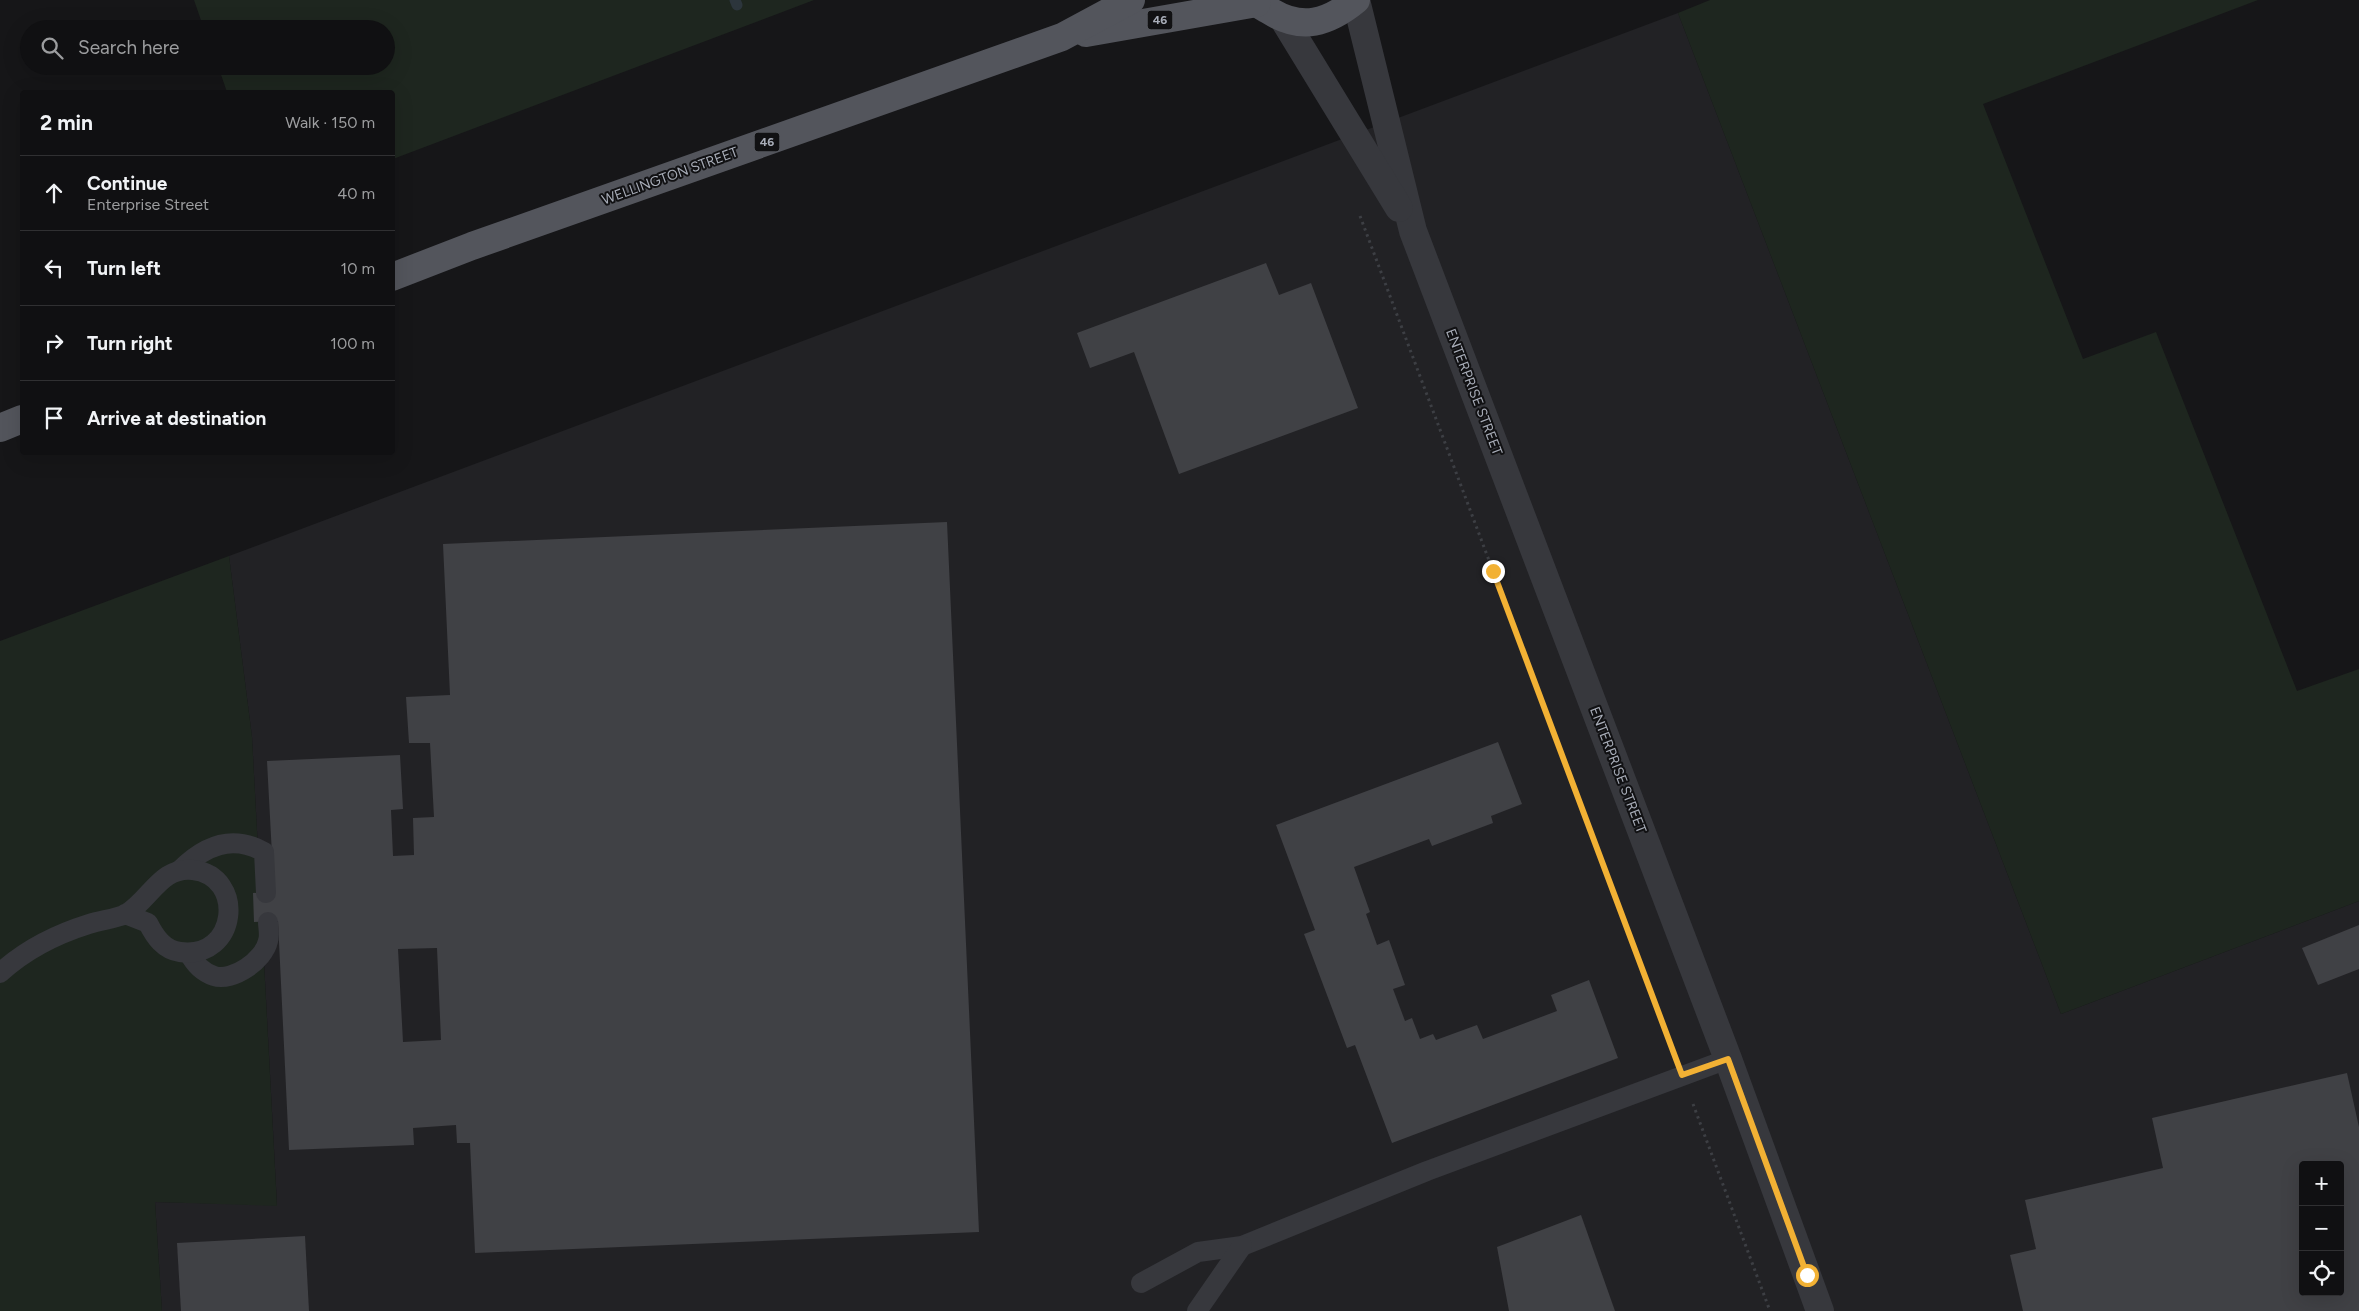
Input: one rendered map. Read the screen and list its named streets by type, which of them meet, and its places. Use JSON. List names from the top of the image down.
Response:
{
  "streets": {
    "main road": ["46", "WELLINGTON STREET"],
    "street": ["ENTERPRISE STREET"]
  },
  "crossings": [
    ["46", "WELLINGTON STREET"],
    ["46", "ENTERPRISE STREET"]
  ],
  "page": {
    "search": "Search here",
    "heading": ["2 min", "Walk · 150 m"],
    "list": [
      ["Continue", "Enterprise Street", "40 m"],
      ["Turn left", "10 m"],
      ["Turn right", "100 m"],
      "Arrive at destination"
    ],
    "map_buttons": ["+", "−"]
  }
}
